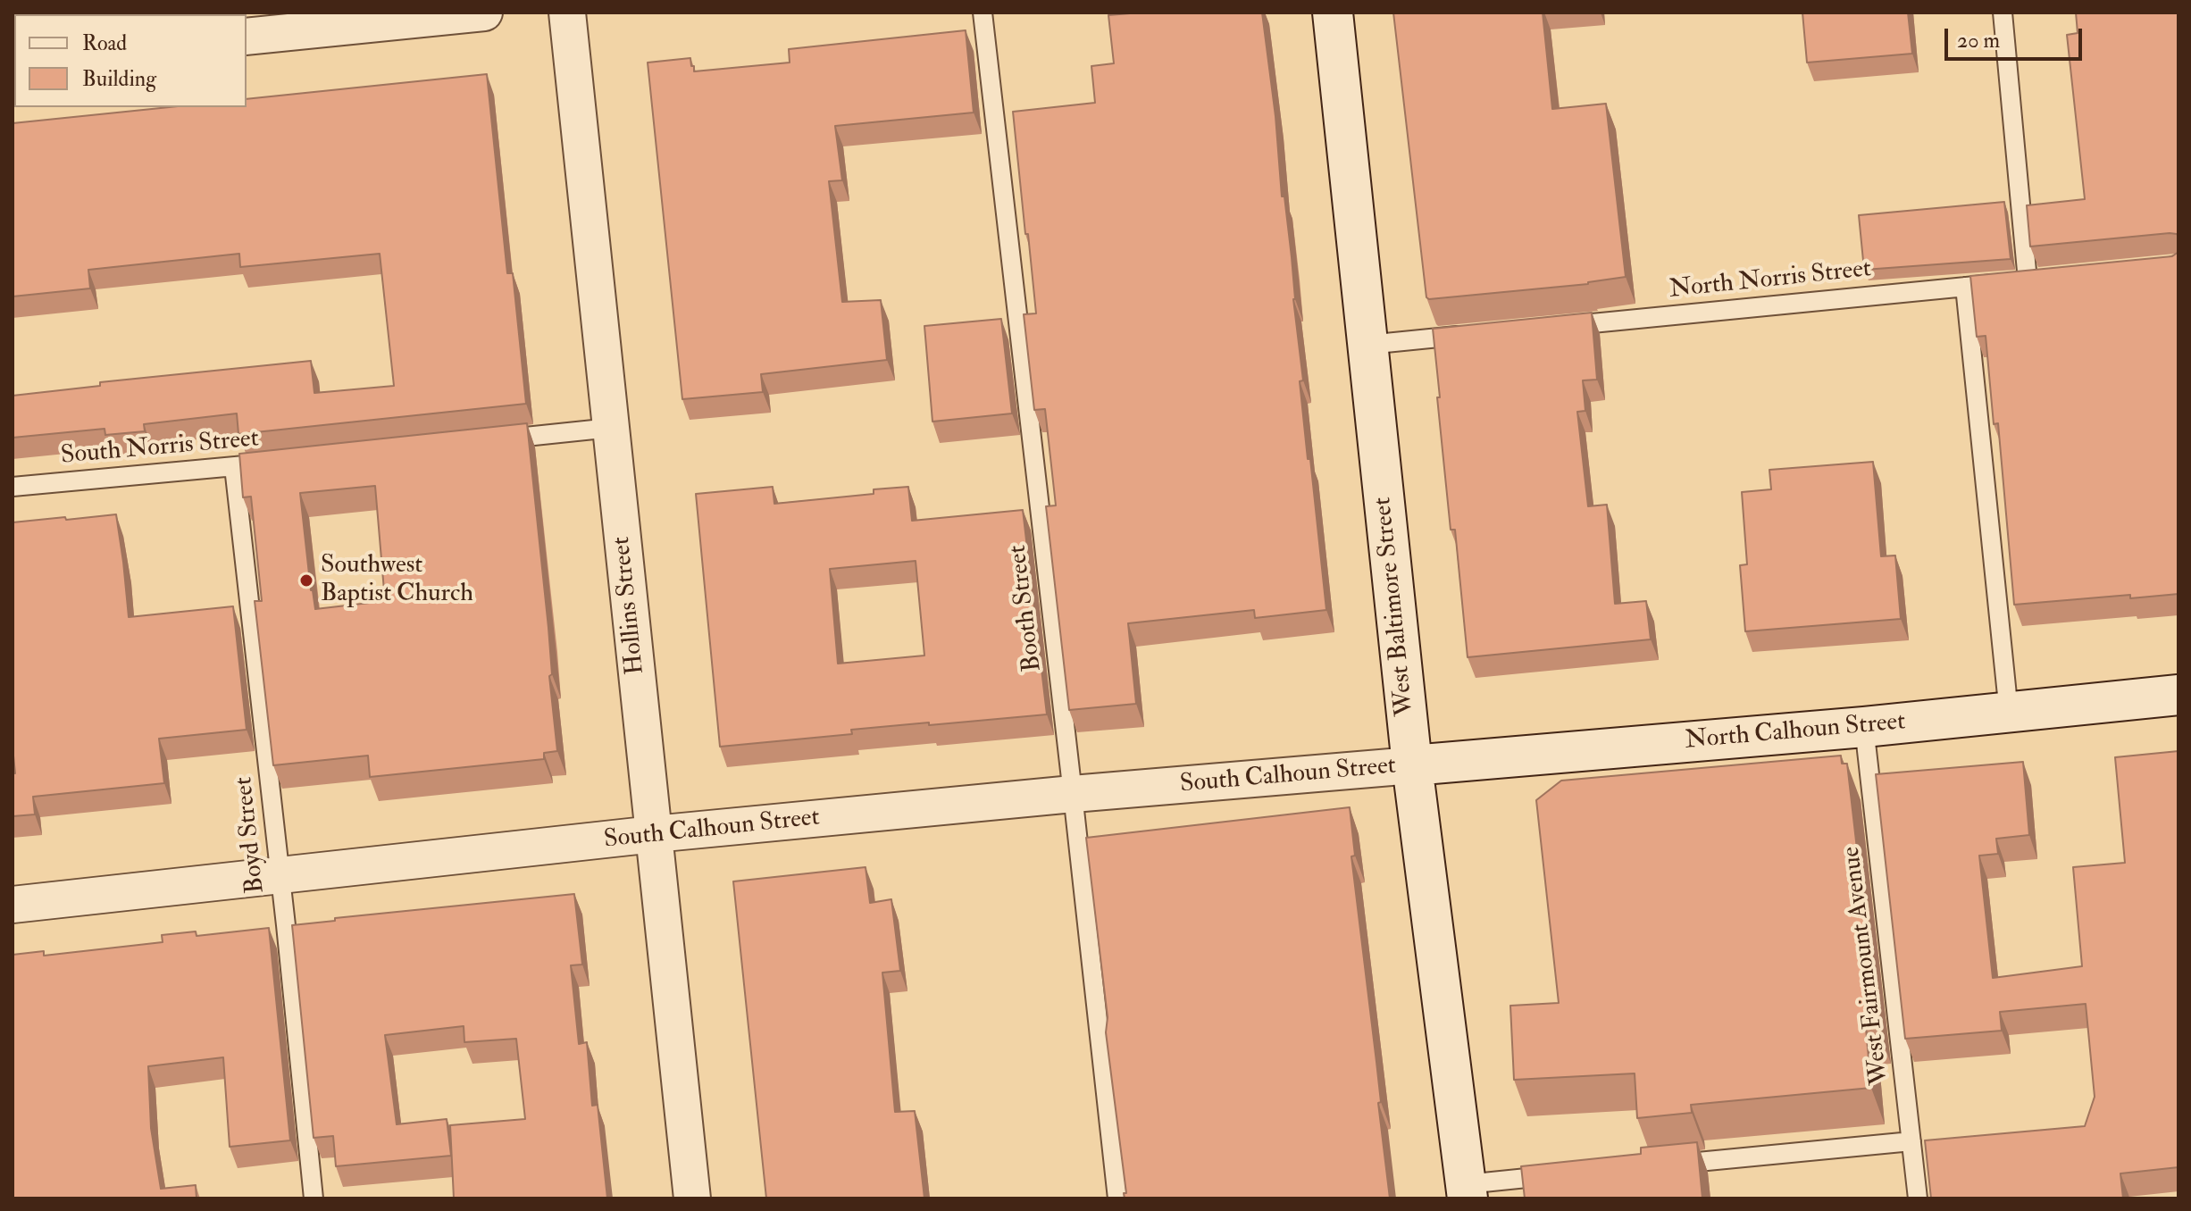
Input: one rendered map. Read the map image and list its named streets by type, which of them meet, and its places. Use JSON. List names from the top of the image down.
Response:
{
  "streets": {
    "main road": ["West Baltimore Street", "North Calhoun Street"],
    "street": ["Hollins Street", "South Calhoun Street"],
    "lane": [
      "North Norris Street",
      "South Norris Street",
      "Booth Street",
      "Boyd Street",
      "West Fairmount Avenue"
    ]
  },
  "crossings": [
    ["South Norris Street", "Boyd Street"],
    ["Hollins Street", "South Calhoun Street"],
    ["West Baltimore Street", "North Calhoun Street"],
    ["West Baltimore Street", "South Calhoun Street"],
    ["Booth Street", "South Calhoun Street"],
    ["North Calhoun Street", "South Calhoun Street"],
    ["North Calhoun Street", "West Fairmount Avenue"],
    ["South Calhoun Street", "Boyd Street"]
  ],
  "places": ["Southwest Baptist Church"],
  "legend": ["Road", "Building"],
  "scale_bar": "20 m"
}
